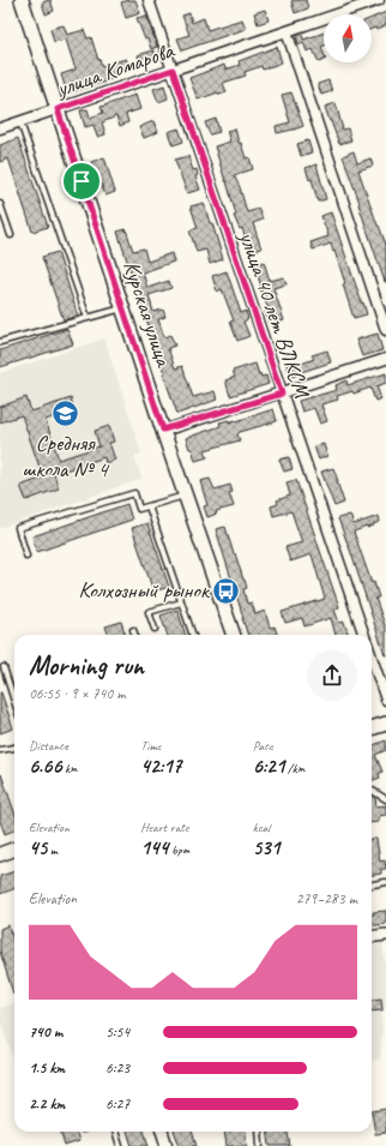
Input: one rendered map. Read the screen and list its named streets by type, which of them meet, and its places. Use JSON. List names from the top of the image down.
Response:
{
  "streets": {
    "main road": ["Курская улица"],
    "street": ["улица Комарова", "улица 40 лет ВЛКСМ"]
  },
  "crossings": [
    ["улица Комарова", "Курская улица"],
    ["улица Комарова", "улица 40 лет ВЛКСМ"]
  ],
  "places": {
    "school or university": ["Средняя школа № 4"],
    "bus stop": ["Колхозный рынок"]
  },
  "north": "top",
  "page": {
    "heading": ["Morning run", "06:55 · 9 × 740 m"],
    "stats": [
      ["Distance", "6.66 km"],
      ["Time", "42:17"],
      ["Pace", "6:21 /km"],
      ["Elevation", "45 m"],
      ["Heart rate", "144 bpm"],
      ["kcal", "531"]
    ],
    "chart": ["Elevation", "279–283 m"],
    "list": [
      {
        "name": "740 m",
        "note": "5:54"
      },
      {
        "name": "1.5 km",
        "note": "6:23"
      },
      {
        "name": "2.2 km",
        "note": "6:27"
      }
    ]
  }
}
